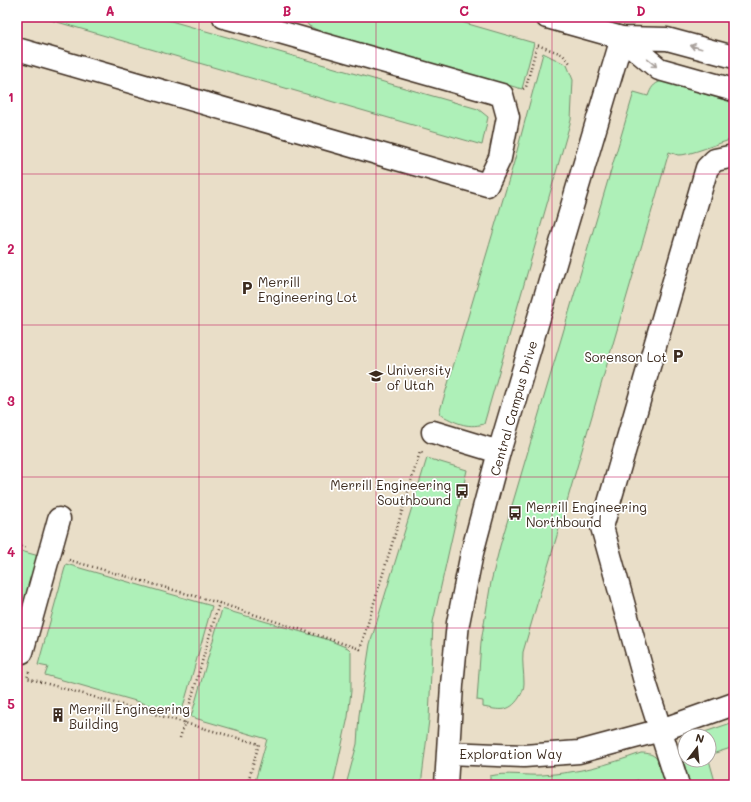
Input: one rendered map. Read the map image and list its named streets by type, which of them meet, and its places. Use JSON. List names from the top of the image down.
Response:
{
  "streets": {
    "street": ["Central Campus Drive", "Exploration Way"]
  },
  "crossings": [
    ["Central Campus Drive", "Exploration Way"]
  ],
  "places": {
    "parking": ["Merrill Engineering Lot", "Sorenson Lot"],
    "school or university": ["University of Utah"],
    "bus stop": ["Merrill Engineering Southbound", "Merrill Engineering Northbound"],
    "building": ["Merrill Engineering Building"]
  },
  "north": "top",
  "grid": {
    "columns": [
      "A",
      "B",
      "C",
      "D"
    ],
    "rows": [
      "1",
      "2",
      "3",
      "4",
      "5"
    ]
  }
}
